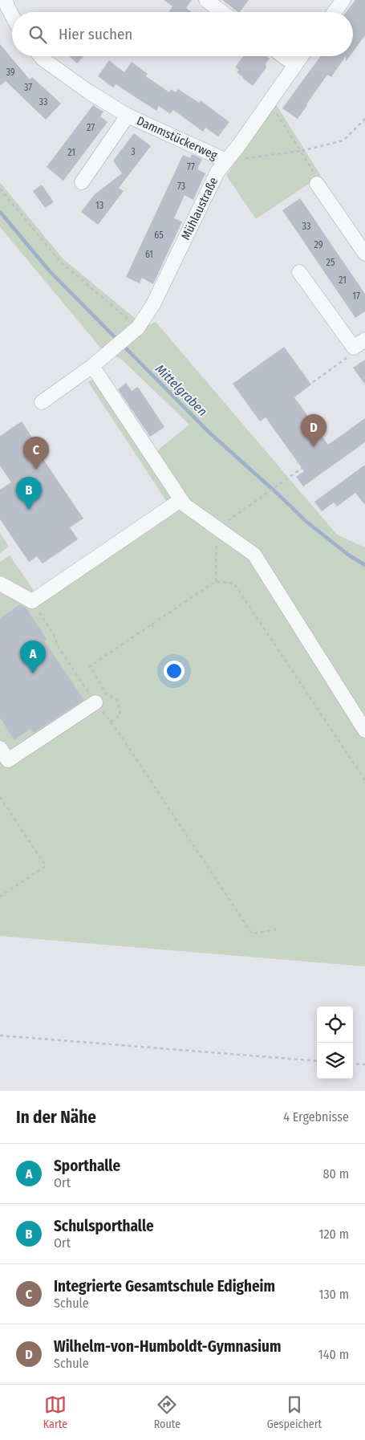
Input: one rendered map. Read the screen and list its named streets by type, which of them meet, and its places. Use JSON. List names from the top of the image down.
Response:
{
  "streets": {
    "street": ["Dammstückerweg", "Mühlaustraße"]
  },
  "crossings": [
    ["Dammstückerweg", "Mühlaustraße"]
  ],
  "water": ["Mittelgraben"],
  "house_numbers": [
    "39",
    "37",
    "33",
    "27",
    "3",
    "21",
    "77",
    "73",
    "13",
    "33",
    "65",
    "29",
    "61",
    "25",
    "21",
    "17"
  ],
  "page": {
    "search": "Hier suchen",
    "pins": [
      "D",
      "C",
      "B",
      "A"
    ],
    "heading": ["In der Nähe", "4 Ergebnisse"],
    "list": [
      {
        "mark": "A",
        "name": "Sporthalle",
        "note": "Ort",
        "value": "80 m"
      },
      {
        "mark": "B",
        "name": "Schulsporthalle",
        "note": "Ort",
        "value": "120 m"
      },
      {
        "mark": "C",
        "name": "Integrierte Gesamtschule Edigheim",
        "note": "Schule",
        "value": "130 m"
      },
      {
        "mark": "D",
        "name": "Wilhelm-von-Humboldt-Gymnasium",
        "note": "Schule",
        "value": "140 m"
      }
    ],
    "nav": ["Karte", "Route", "Gespeichert"]
  }
}
